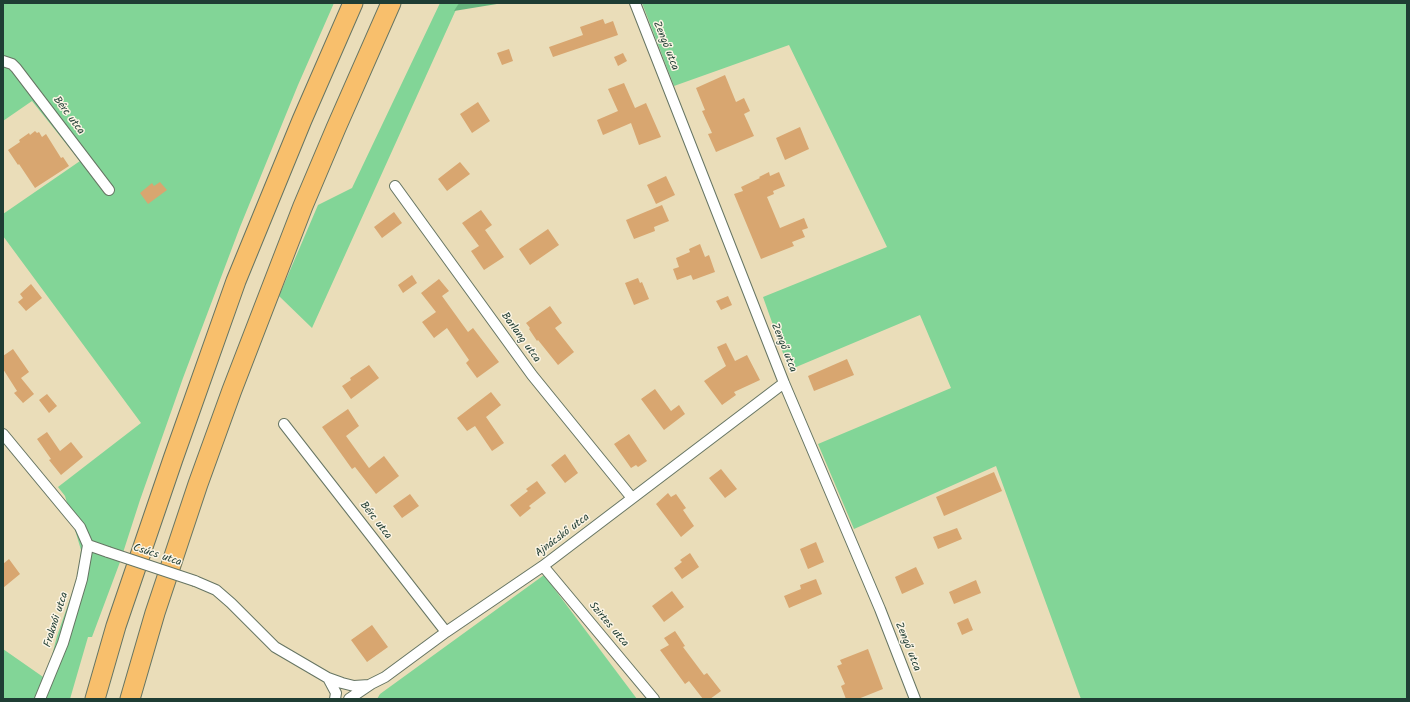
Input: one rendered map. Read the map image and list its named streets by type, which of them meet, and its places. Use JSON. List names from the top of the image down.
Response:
{
  "streets": {
    "street": [
      "Zengő utca",
      "Bérc utca",
      "Barlang utca",
      "Ajnácskő utca",
      "Csúcs utca",
      "Fraknói utca",
      "Szirtes utca"
    ]
  },
  "crossings": [
    ["Zengő utca", "Ajnácskő utca"],
    ["Bérc utca", "Ajnácskő utca"],
    ["Barlang utca", "Ajnácskő utca"],
    ["Ajnácskő utca", "Csúcs utca"],
    ["Ajnácskő utca", "Szirtes utca"],
    ["Csúcs utca", "Fraknói utca"]
  ]
}
